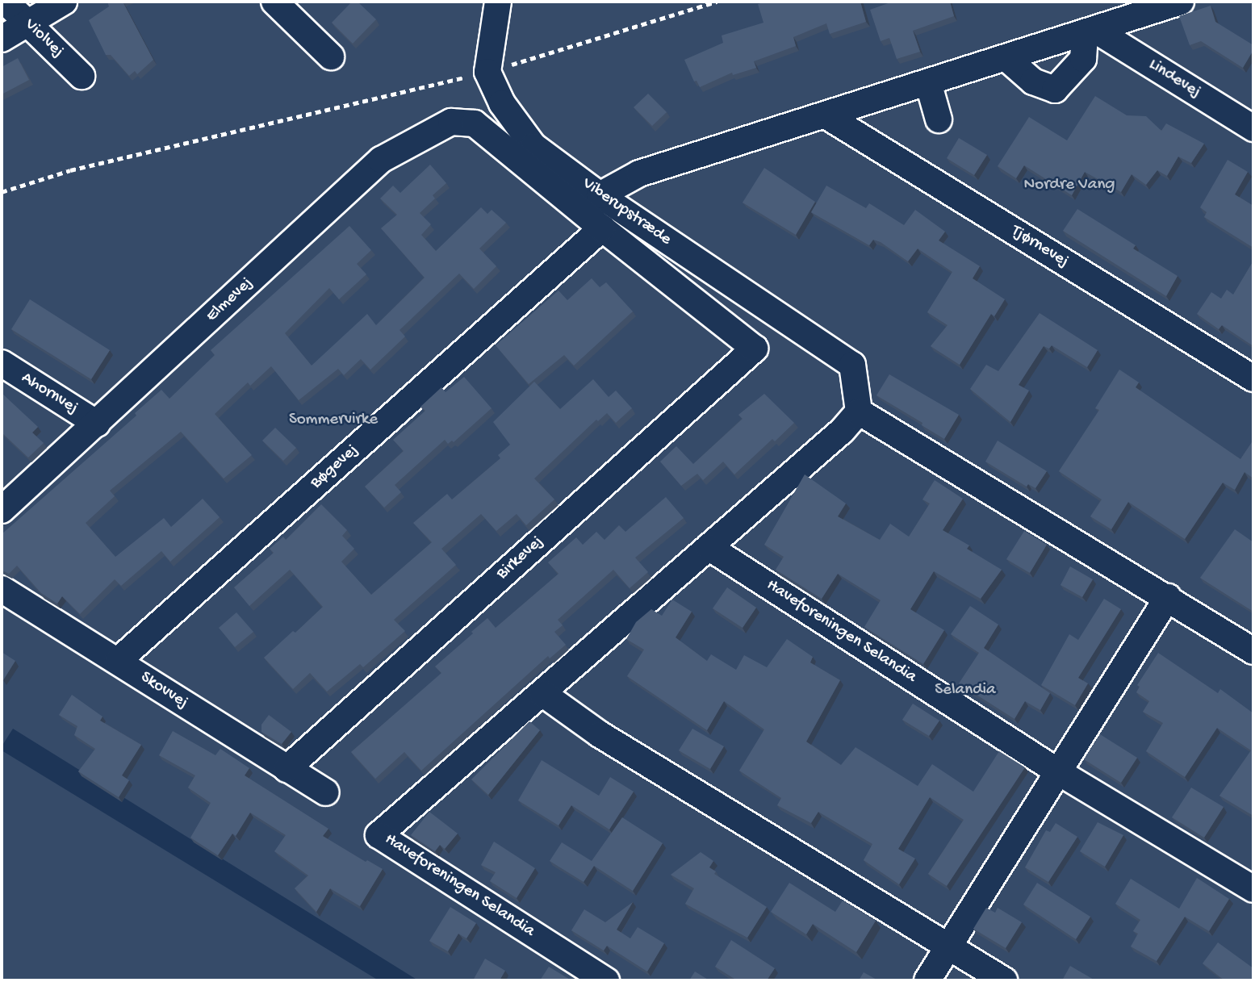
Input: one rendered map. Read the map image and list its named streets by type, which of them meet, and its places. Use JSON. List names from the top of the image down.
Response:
{
  "streets": {
    "street": [
      "Violvej",
      "Lindevej",
      "Viberupstræde",
      "Tjørnevej",
      "Elmevej",
      "Ahornvej",
      "Bøgevej",
      "Birkevej",
      "Haveforeningen Selandia",
      "Skovvej"
    ]
  },
  "crossings": [
    ["Viberupstræde", "Haveforeningen Selandia"],
    ["Elmevej", "Ahornvej"],
    ["Bøgevej", "Birkevej"],
    ["Bøgevej", "Skovvej"],
    ["Birkevej", "Skovvej"]
  ],
  "parks": ["Nordre Vang", "Sommervirke", "Selandia"]
}
